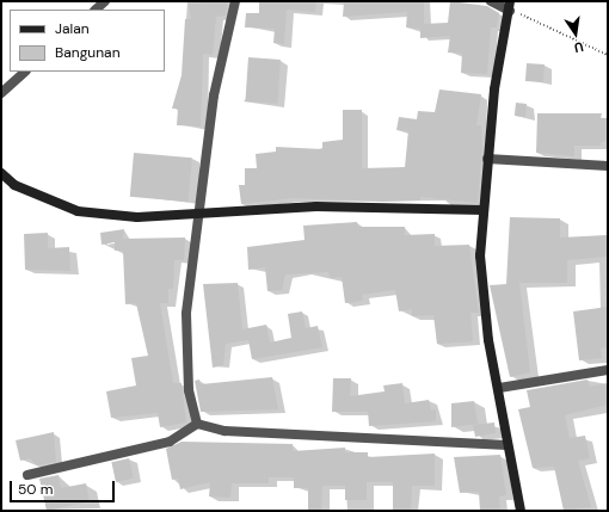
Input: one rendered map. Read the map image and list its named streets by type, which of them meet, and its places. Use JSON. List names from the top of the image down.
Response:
{
  "legend": ["Jalan", "Bangunan"],
  "scale_bar": "50 m",
  "north": "bottom"
}
